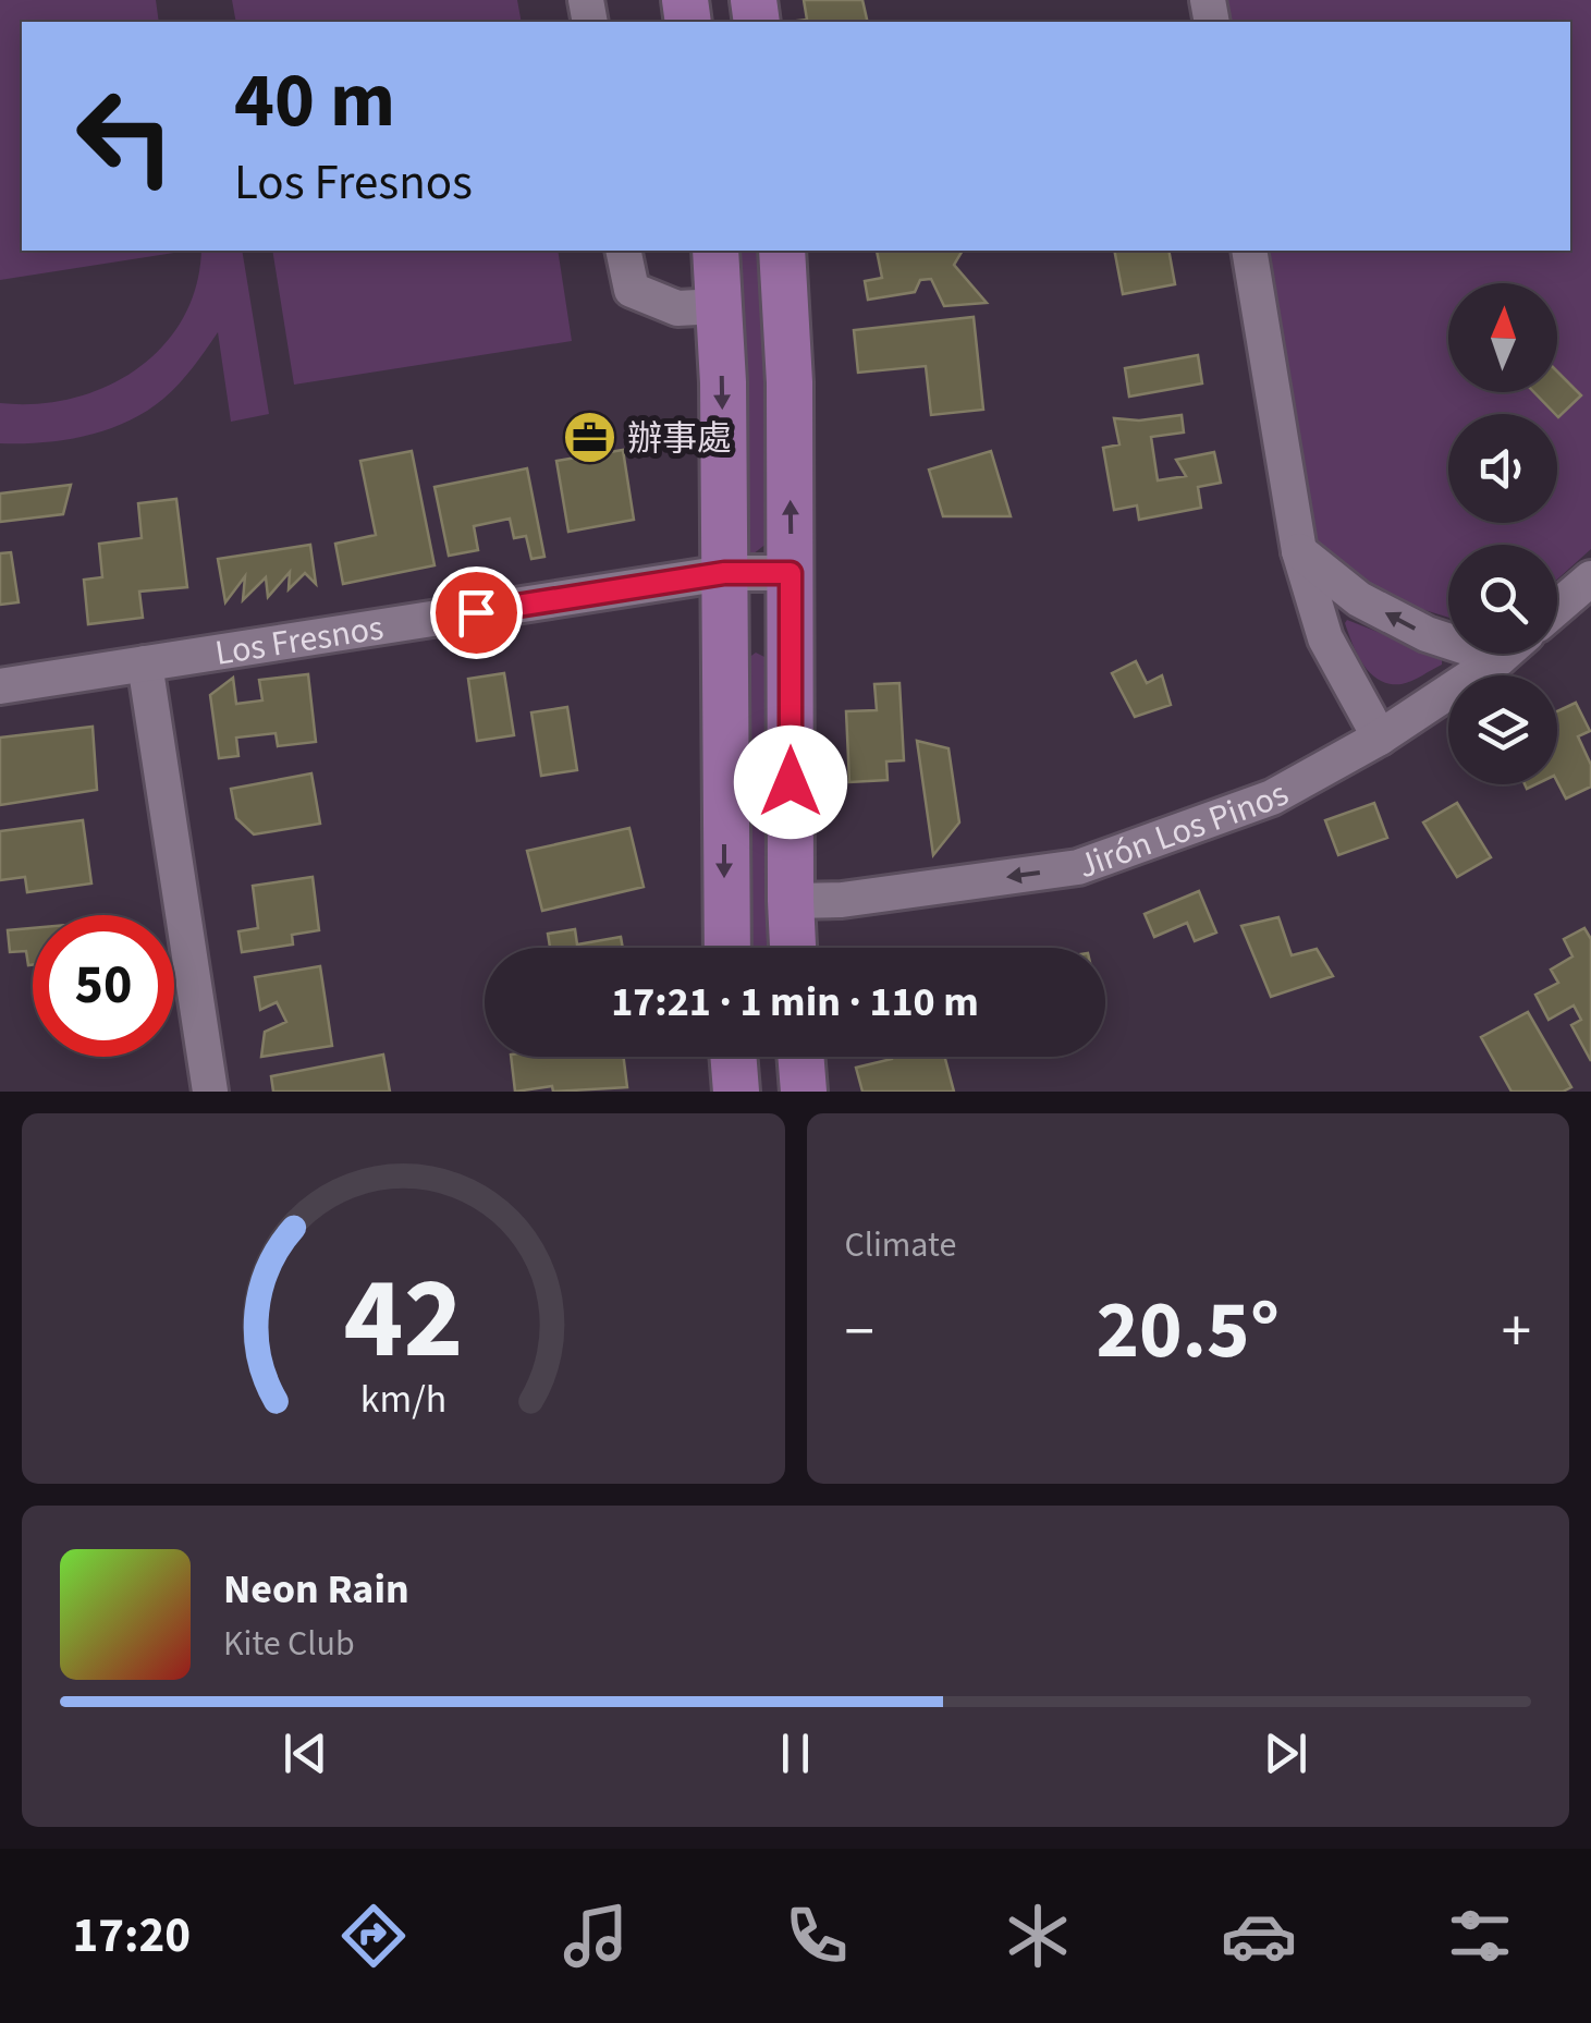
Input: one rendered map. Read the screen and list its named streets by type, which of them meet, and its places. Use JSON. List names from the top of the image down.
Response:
{
  "streets": {
    "street": ["Los Fresnos", "Jirón Los Pinos"]
  },
  "one_way": ["Jirón Los Pinos"],
  "places": {
    "office": ["辦事處"]
  },
  "north": "top",
  "page": {
    "turn": ["40 m", "Los Fresnos"],
    "limit": "50",
    "trip": "17:21 · 1 min · 110 m",
    "tile": "Climate",
    "heat": ["−", "20.5°", "+"],
    "song": ["Neon Rain", "Kite Club"],
    "tabs": "17:20",
    "gauge": ["42", "km/h"]
  }
}
